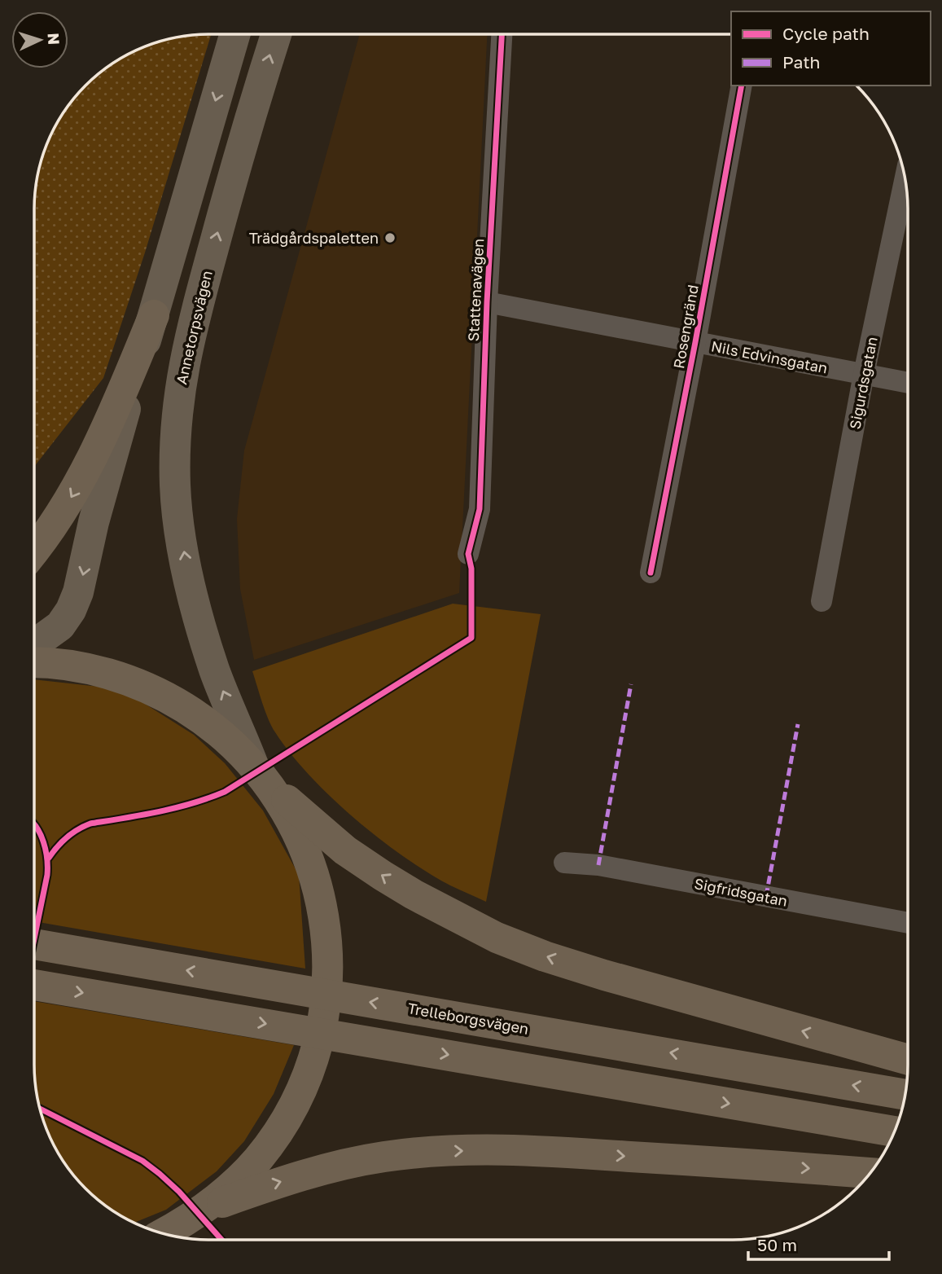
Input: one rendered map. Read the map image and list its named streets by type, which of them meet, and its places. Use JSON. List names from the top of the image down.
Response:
{
  "streets": {
    "highway": ["Trelleborgsvägen"],
    "main road": ["Annetorpsvägen"],
    "street": [
      "Stattenavägen",
      "Rosengränd",
      "Nils Edvinsgatan",
      "Sigurdsgatan",
      "Sigfridsgatan"
    ]
  },
  "crossings": [
    ["Stattenavägen", "Nils Edvinsgatan"],
    ["Rosengränd", "Nils Edvinsgatan"],
    ["Nils Edvinsgatan", "Sigurdsgatan"]
  ],
  "places": ["Trädgårdspaletten"],
  "legend": ["Cycle path", "Path"],
  "scale_bar": "50 m",
  "north": "right"
}
